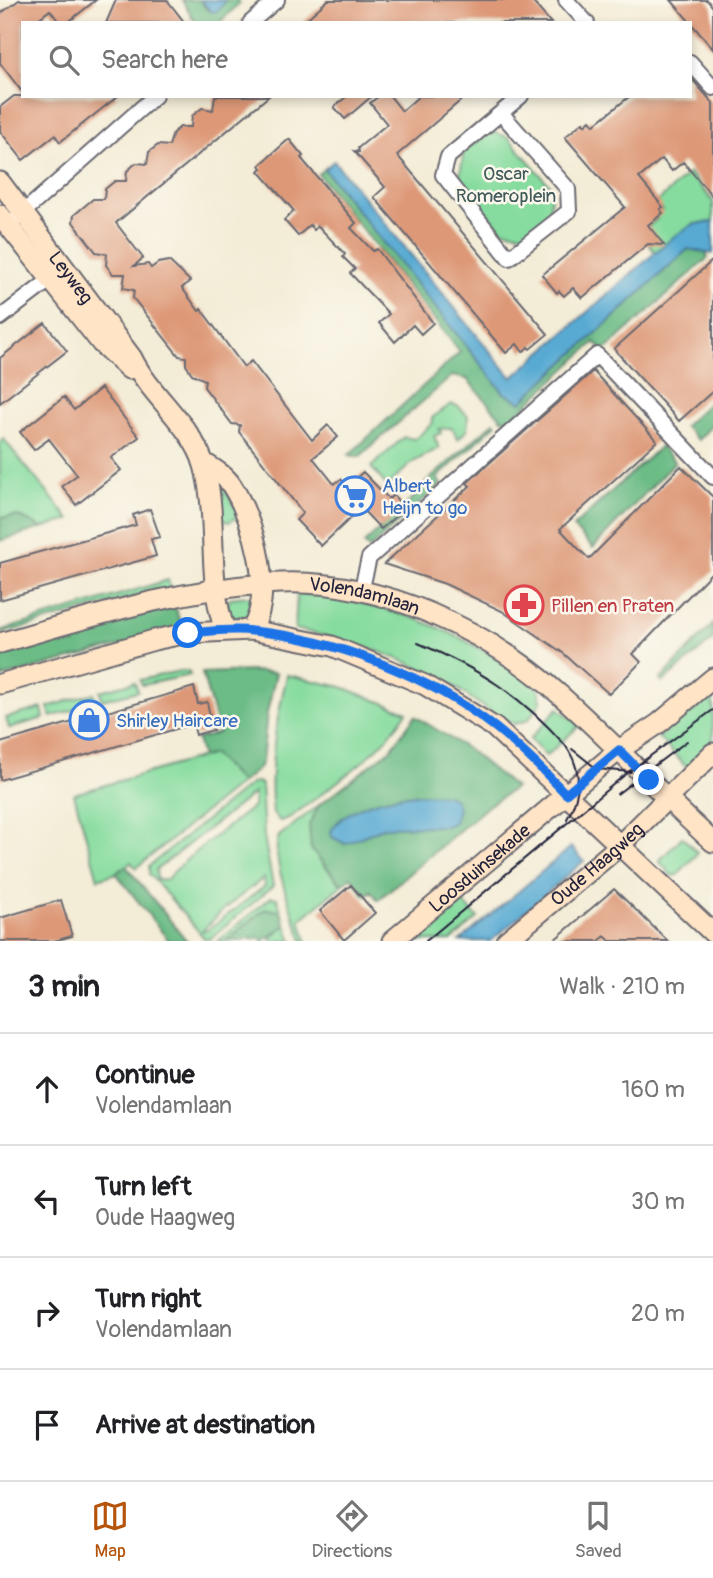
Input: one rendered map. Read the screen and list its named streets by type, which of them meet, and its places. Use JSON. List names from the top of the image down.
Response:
{
  "streets": {
    "street": [
      "Leyweg",
      "Volendamlaan",
      "Oude Haagweg",
      "Loosduinsekade"
    ]
  },
  "crossings": [
    ["Leyweg", "Volendamlaan"],
    ["Volendamlaan", "Oude Haagweg"]
  ],
  "parks": ["Oscar Romeroplein"],
  "places": {
    "supermarket": ["Albert Heijn to go"],
    "pharmacy": ["Pillen en Praten"],
    "shop": ["Shirley Haircare"]
  },
  "page": {
    "search": "Search here",
    "heading": ["3 min", "Walk · 210 m"],
    "list": [
      ["Continue", "Volendamlaan", "160 m"],
      ["Turn left", "Oude Haagweg", "30 m"],
      ["Turn right", "Volendamlaan", "20 m"],
      "Arrive at destination"
    ],
    "nav": ["Map", "Directions", "Saved"]
  }
}
